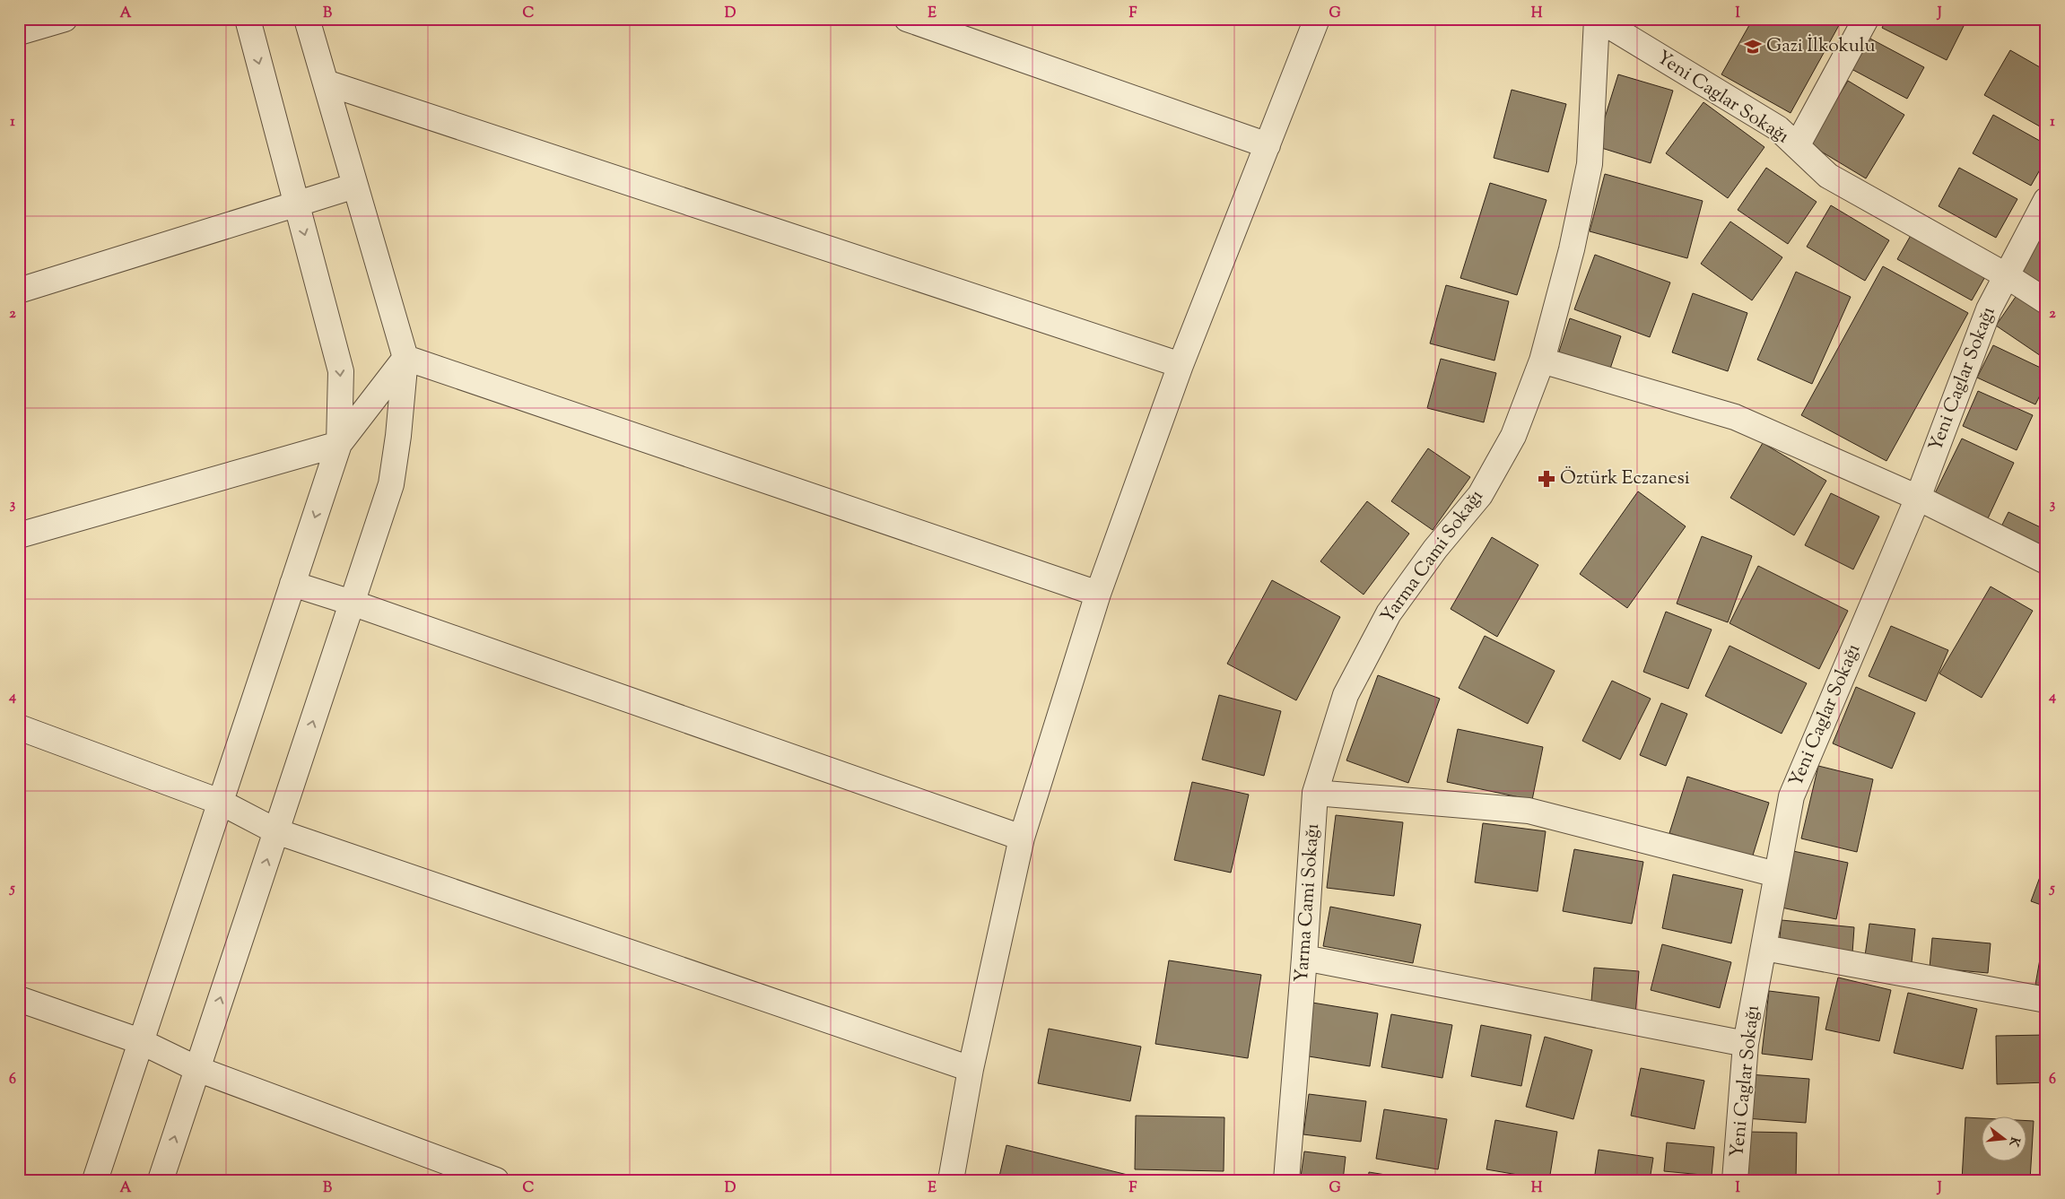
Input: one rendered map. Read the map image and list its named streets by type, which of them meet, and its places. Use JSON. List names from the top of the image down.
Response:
{
  "streets": {
    "street": ["Yeni Caglar Sokağı", "Yarma Cami Sokağı"]
  },
  "crossings": [
    ["Yeni Caglar Sokağı", "Yarma Cami Sokağı"]
  ],
  "places": {
    "school or university": ["Gazi İlkokulu"],
    "pharmacy": ["Öztürk Eczanesi"]
  },
  "north": "right",
  "grid": {
    "columns": [
      "A",
      "B",
      "C",
      "D",
      "E",
      "F",
      "G",
      "H",
      "I",
      "J"
    ],
    "rows": [
      "1",
      "2",
      "3",
      "4",
      "5",
      "6"
    ]
  }
}
